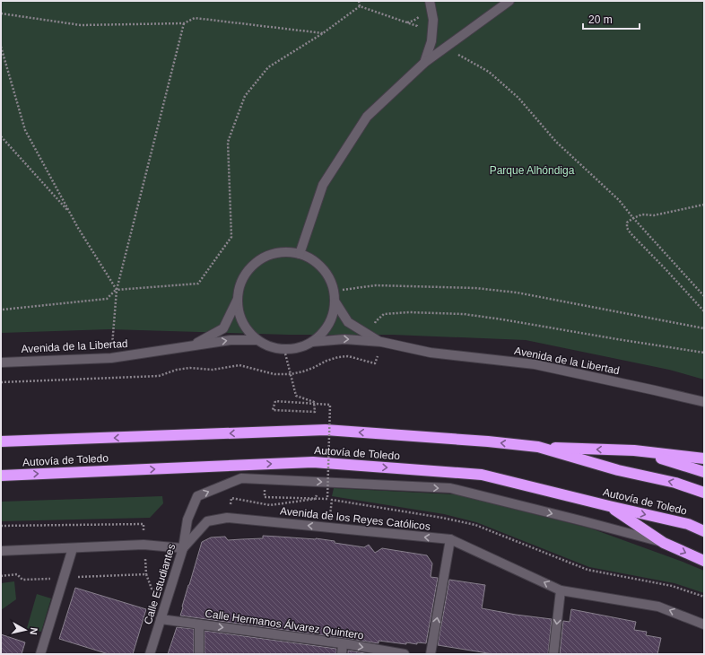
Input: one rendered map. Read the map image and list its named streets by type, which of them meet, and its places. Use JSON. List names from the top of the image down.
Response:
{
  "streets": {
    "highway": ["Autovía de Toledo"],
    "street": [
      "Avenida de la Libertad",
      "Avenida de los Reyes Católicos",
      "Calle Estudiantes",
      "Calle Hermanos Álvarez Quintero"
    ]
  },
  "crossings": [
    ["Avenida de los Reyes Católicos", "Calle Estudiantes"],
    ["Calle Estudiantes", "Calle Hermanos Álvarez Quintero"]
  ],
  "one_way": ["Avenida de los Reyes Católicos", "Calle Estudiantes", "Calle Hermanos Álvarez Quintero"],
  "parks": ["Parque Alhóndiga"],
  "scale_bar": "20 m",
  "north": "right"
}
